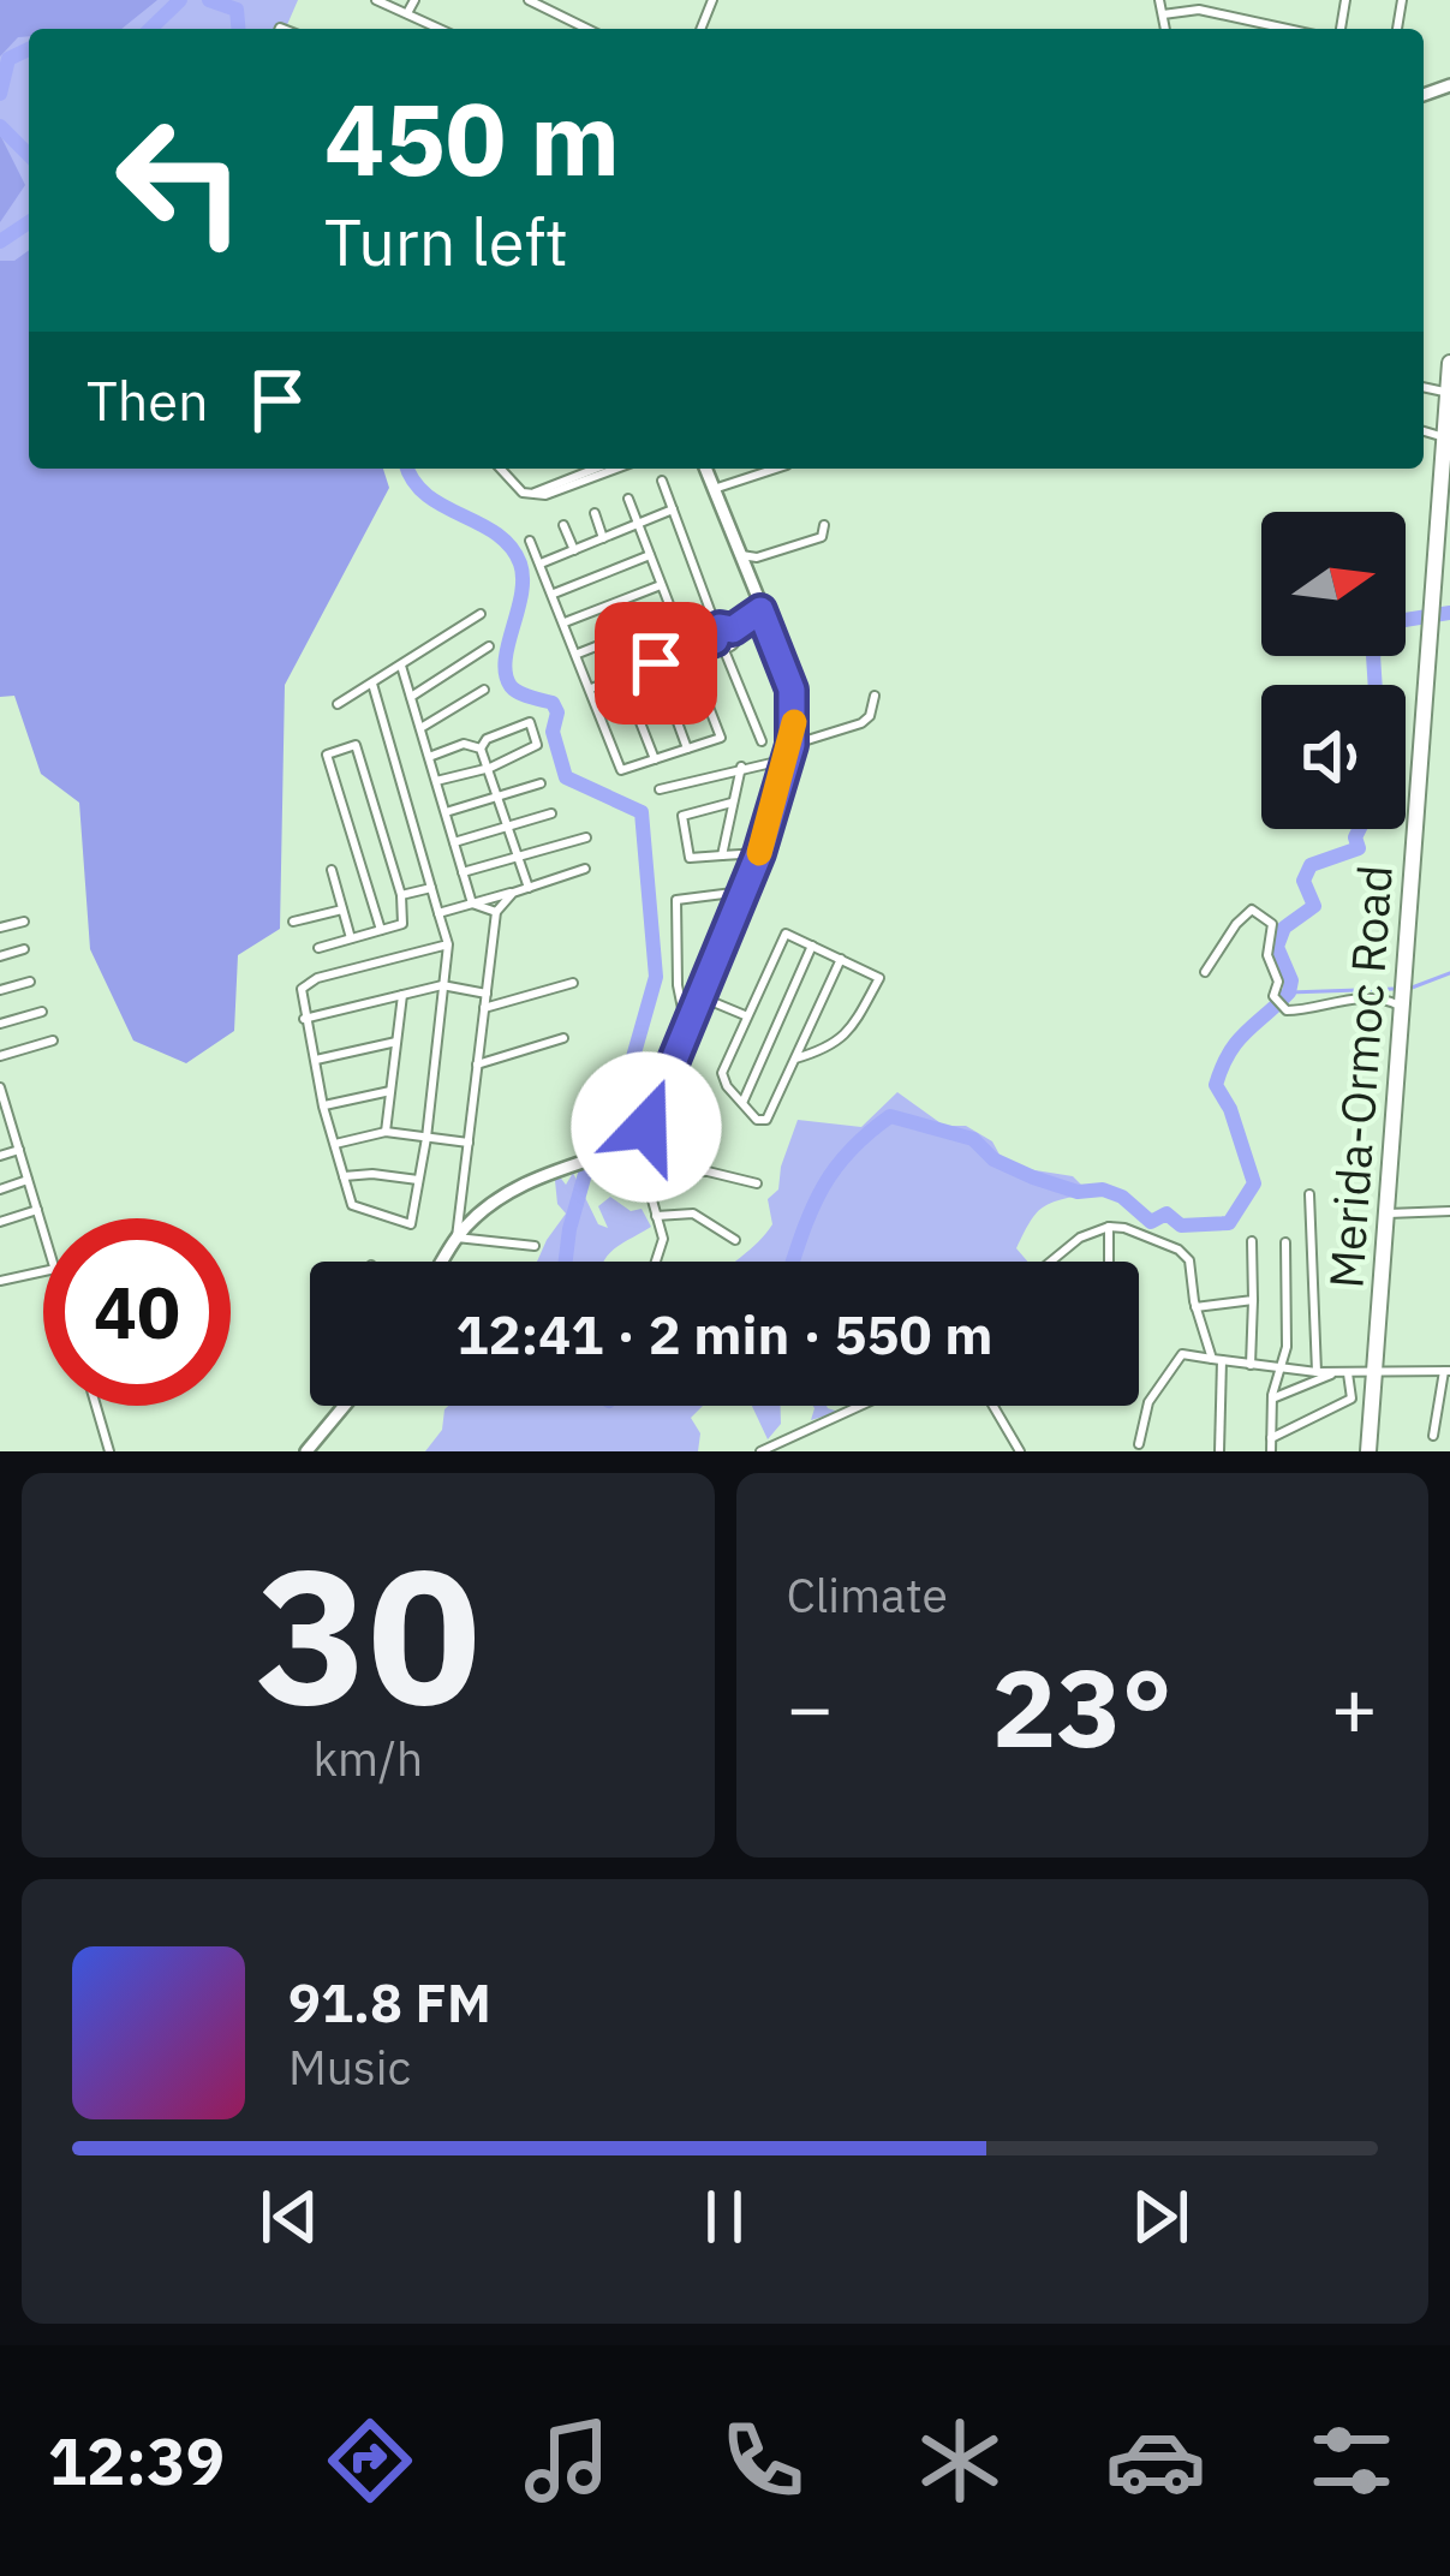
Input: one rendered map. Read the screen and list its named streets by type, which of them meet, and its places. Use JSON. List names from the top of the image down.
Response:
{
  "streets": {
    "highway": ["Merida-Ormoc Road"]
  },
  "north": "right",
  "page": {
    "turn": ["450 m", "Turn left"],
    "then": "Then",
    "limit": "40",
    "trip": "12:41 · 2 min · 550 m",
    "tile": [
      ["30", "km/h"],
      "Climate"
    ],
    "heat": ["−", "23°", "+"],
    "song": ["91.8 FM", "Music"],
    "tabs": "12:39"
  }
}
